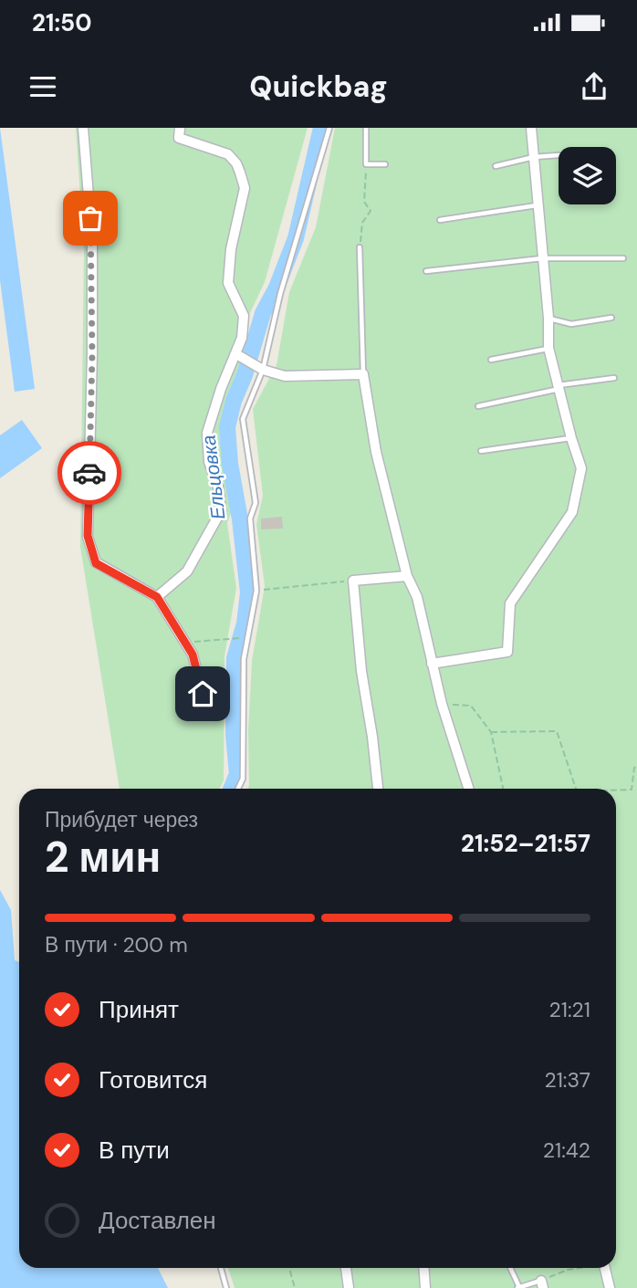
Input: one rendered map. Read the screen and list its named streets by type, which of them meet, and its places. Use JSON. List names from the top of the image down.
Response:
{
  "water": ["Ельцовка"],
  "page": {
    "status": "21:50",
    "header": "Quickbag",
    "heading": ["2 мин", "Прибудет через", "21:52–21:57"],
    "bar": "В пути · 200 m",
    "list": [
      ["Принят", "21:21"],
      ["Готовится", "21:37"],
      ["В пути", "21:42"],
      "Доставлен"
    ]
  }
}
